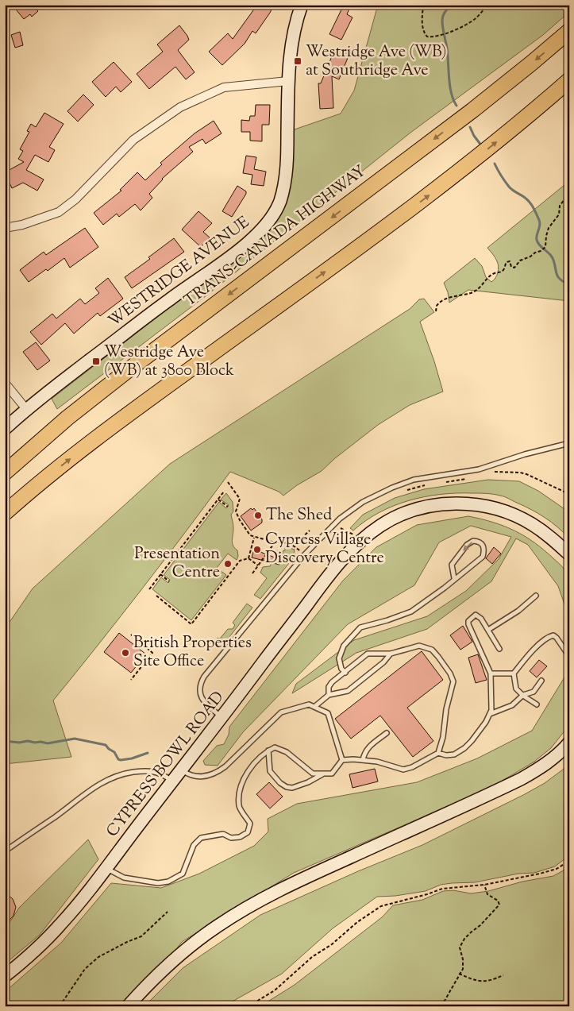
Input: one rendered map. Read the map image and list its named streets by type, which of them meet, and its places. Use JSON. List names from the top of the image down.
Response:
{
  "streets": {
    "highway": ["TRANS-CANADA HIGHWAY"],
    "street": ["WESTRIDGE AVENUE", "CYPRESS BOWL ROAD"]
  },
  "places": {
    "transit": ["Westridge Ave (WB) at Southridge Ave", "Westridge Ave (WB) at 3800 Block"],
    "other": [
      "The Shed",
      "Cypress Village Discovery Centre",
      "Presentation Centre",
      "British Properties Site Office"
    ]
  }
}
